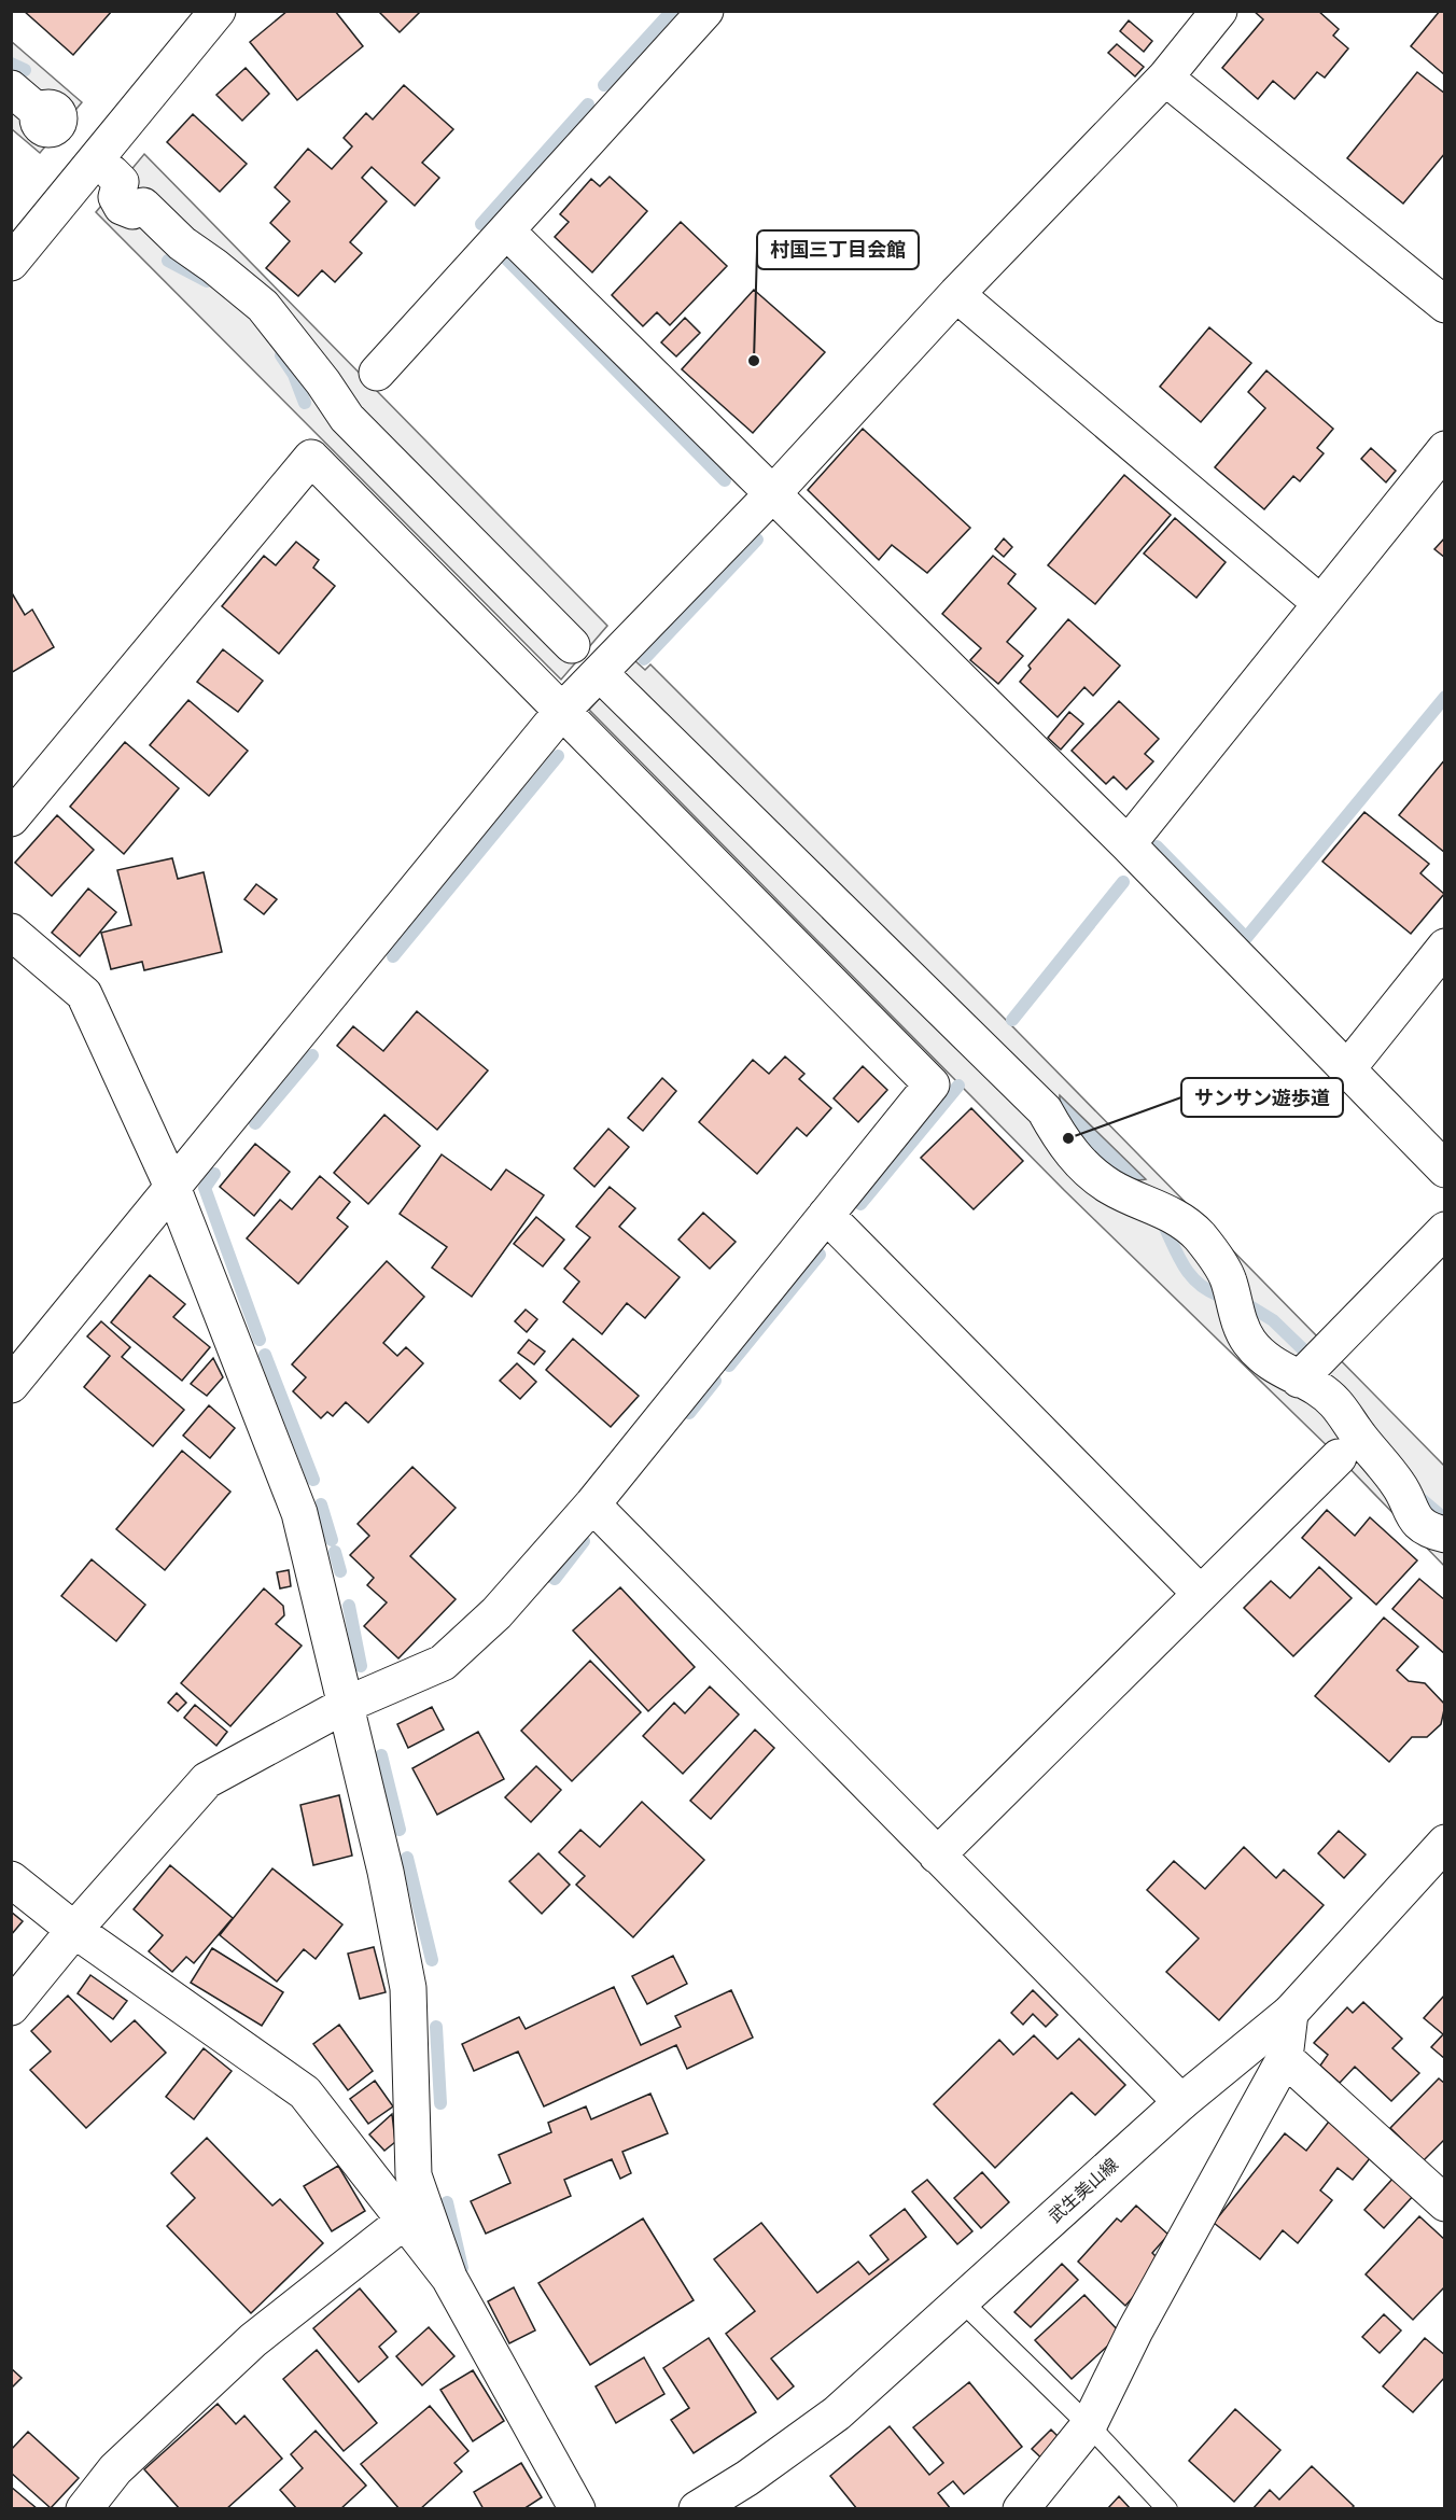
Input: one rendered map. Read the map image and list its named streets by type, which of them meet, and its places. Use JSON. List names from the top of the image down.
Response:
{
  "streets": {
    "street": ["武生美山線"]
  },
  "places": ["村国三丁目会館", "サンサン遊歩道"]
}
